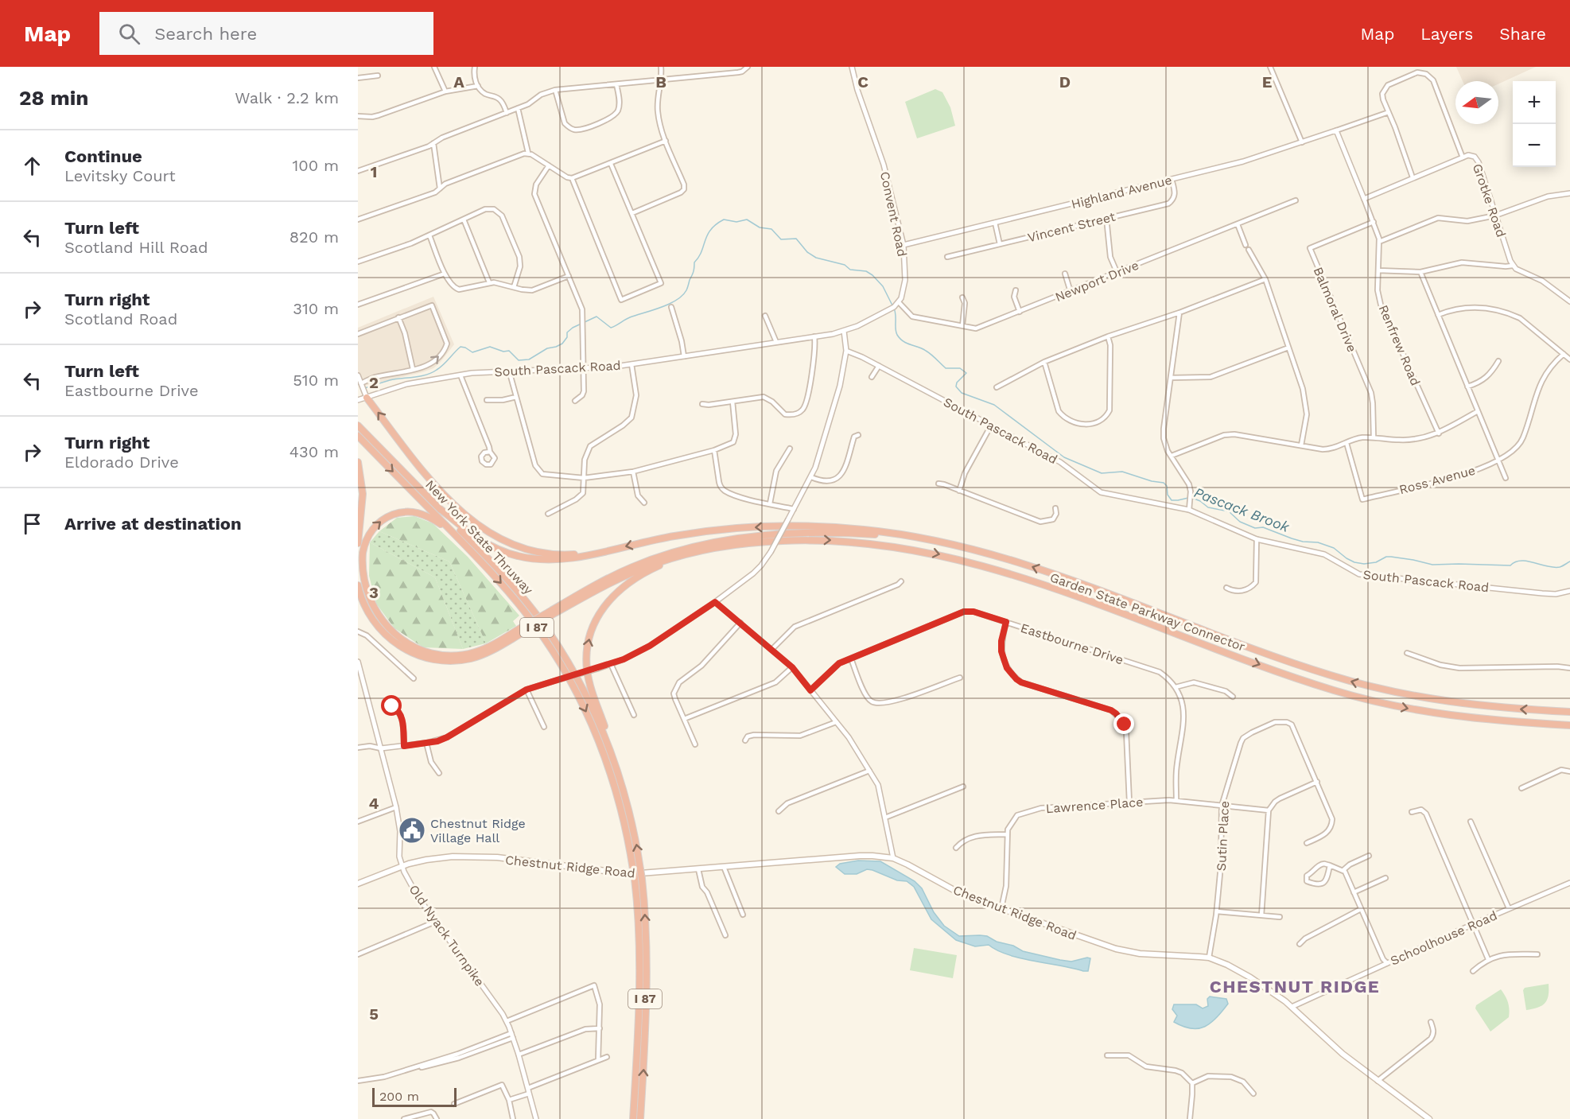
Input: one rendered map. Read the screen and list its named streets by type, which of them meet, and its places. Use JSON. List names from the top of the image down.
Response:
{
  "streets": {
    "highway": ["New York State Thruway", "Garden State Parkway Connector", "I 87"],
    "main road": ["Chestnut Ridge Road"],
    "street": [
      "Highland Avenue",
      "Grotke Road",
      "Convent Road",
      "Vincent Street",
      "Newport Drive",
      "Balmoral Drive",
      "Renfrew Road",
      "South Pascack Road",
      "Ross Avenue",
      "Eastbourne Drive",
      "Lawrence Place",
      "Sutin Place",
      "Old Nyack Turnpike",
      "Schoolhouse Road"
    ]
  },
  "crossings": [
    ["Highland Avenue", "Convent Road"],
    ["Highland Avenue", "Vincent Street"],
    ["Grotke Road", "Renfrew Road"],
    ["Convent Road", "Newport Drive"],
    ["Balmoral Drive", "Renfrew Road"],
    ["Eastbourne Drive", "Lawrence Place"],
    ["Lawrence Place", "Sutin Place"],
    ["Sutin Place", "Chestnut Ridge Road"],
    ["Chestnut Ridge Road", "Old Nyack Turnpike"],
    ["Chestnut Ridge Road", "Schoolhouse Road"]
  ],
  "districts": ["CHESTNUT RIDGE"],
  "water": ["Pascack Brook"],
  "places": {
    "public building": ["Chestnut Ridge Village Hall"]
  },
  "scale_bar": "200 m",
  "north": "left",
  "page": {
    "header": "Map",
    "search": "Search here",
    "nav": ["Map", "Layers", "Share"],
    "heading": ["28 min", "Walk · 2.2 km"],
    "map_buttons": ["+", "−"],
    "list": [
      ["Continue", "Levitsky Court", "100 m"],
      ["Turn left", "Scotland Hill Road", "820 m"],
      ["Turn right", "Scotland Road", "310 m"],
      ["Turn left", "Eastbourne Drive", "510 m"],
      ["Turn right", "Eldorado Drive", "430 m"],
      "Arrive at destination"
    ],
    "scale": "200 m"
  },
  "grid": {
    "columns": [
      "A",
      "B",
      "C",
      "D",
      "E"
    ],
    "rows": [
      "1",
      "2",
      "3",
      "4",
      "5"
    ]
  }
}
